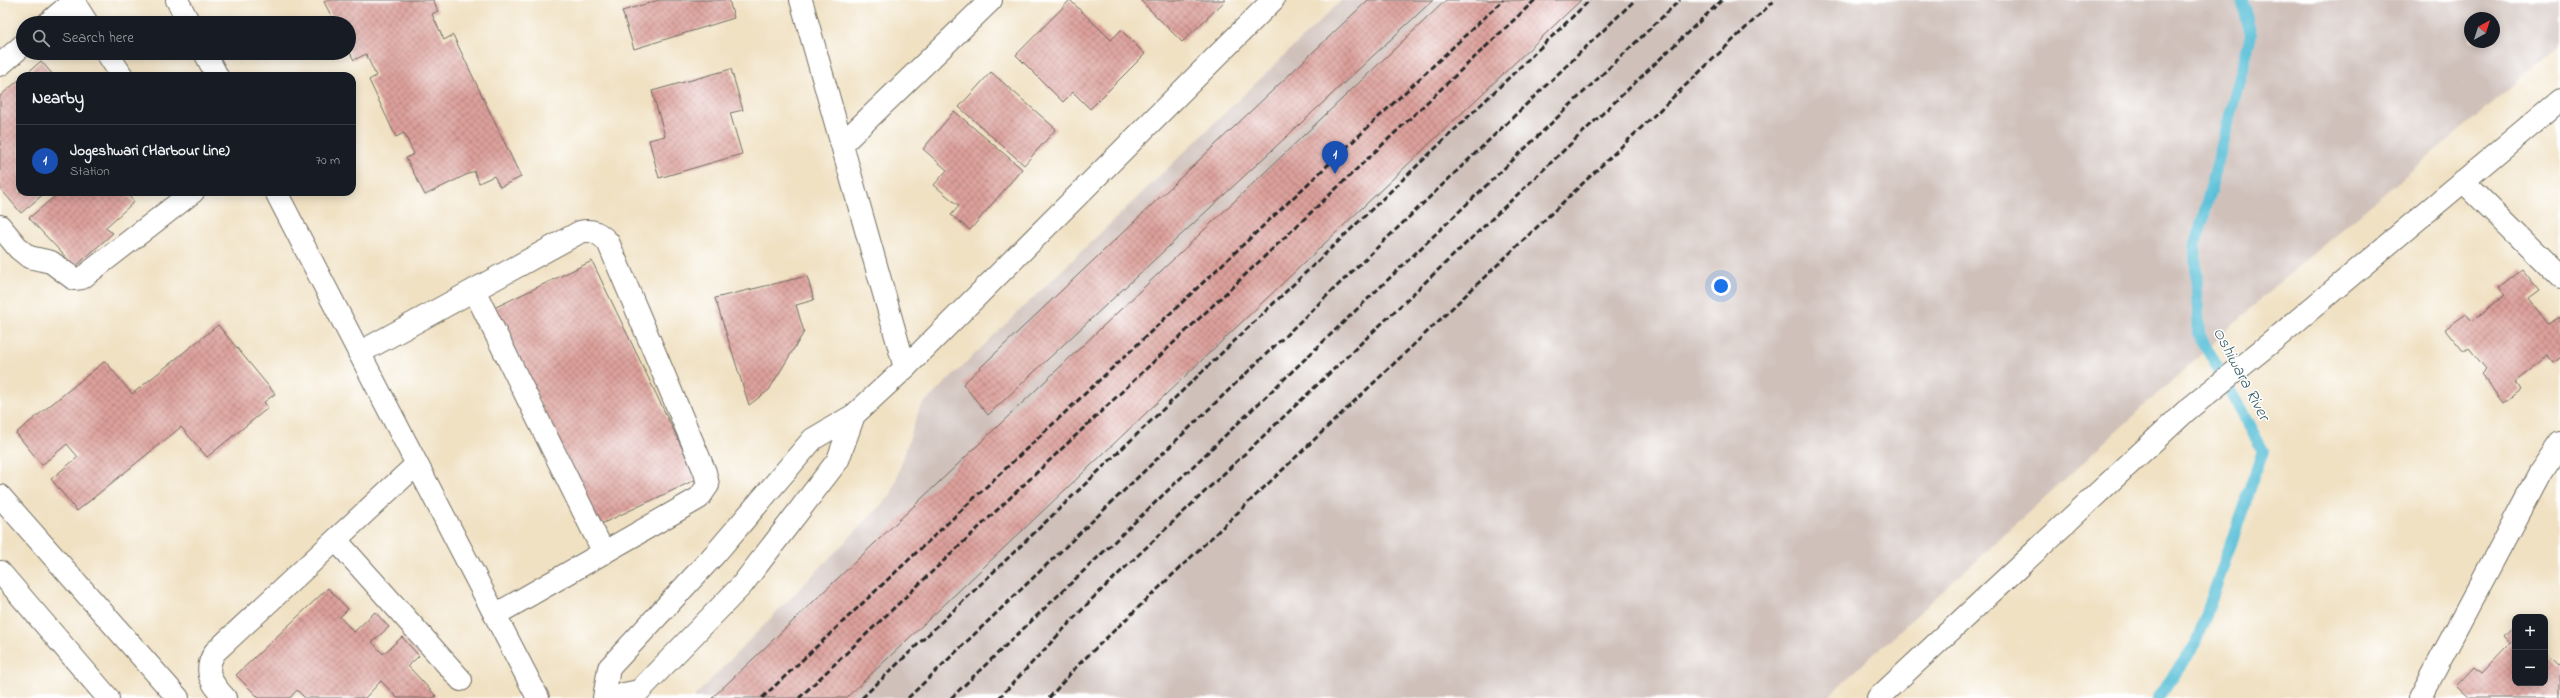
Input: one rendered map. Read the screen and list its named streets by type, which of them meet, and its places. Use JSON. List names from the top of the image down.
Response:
{
  "water": ["Oshiwara River"],
  "north": "top right",
  "page": {
    "search": "Search here",
    "heading": "Nearby",
    "list": [
      {
        "mark": "1",
        "name": "Jogeshwari (Harbour Line)",
        "note": "Station",
        "value": "70 m"
      }
    ],
    "pins": "1",
    "map_buttons": ["+", "−"]
  }
}
